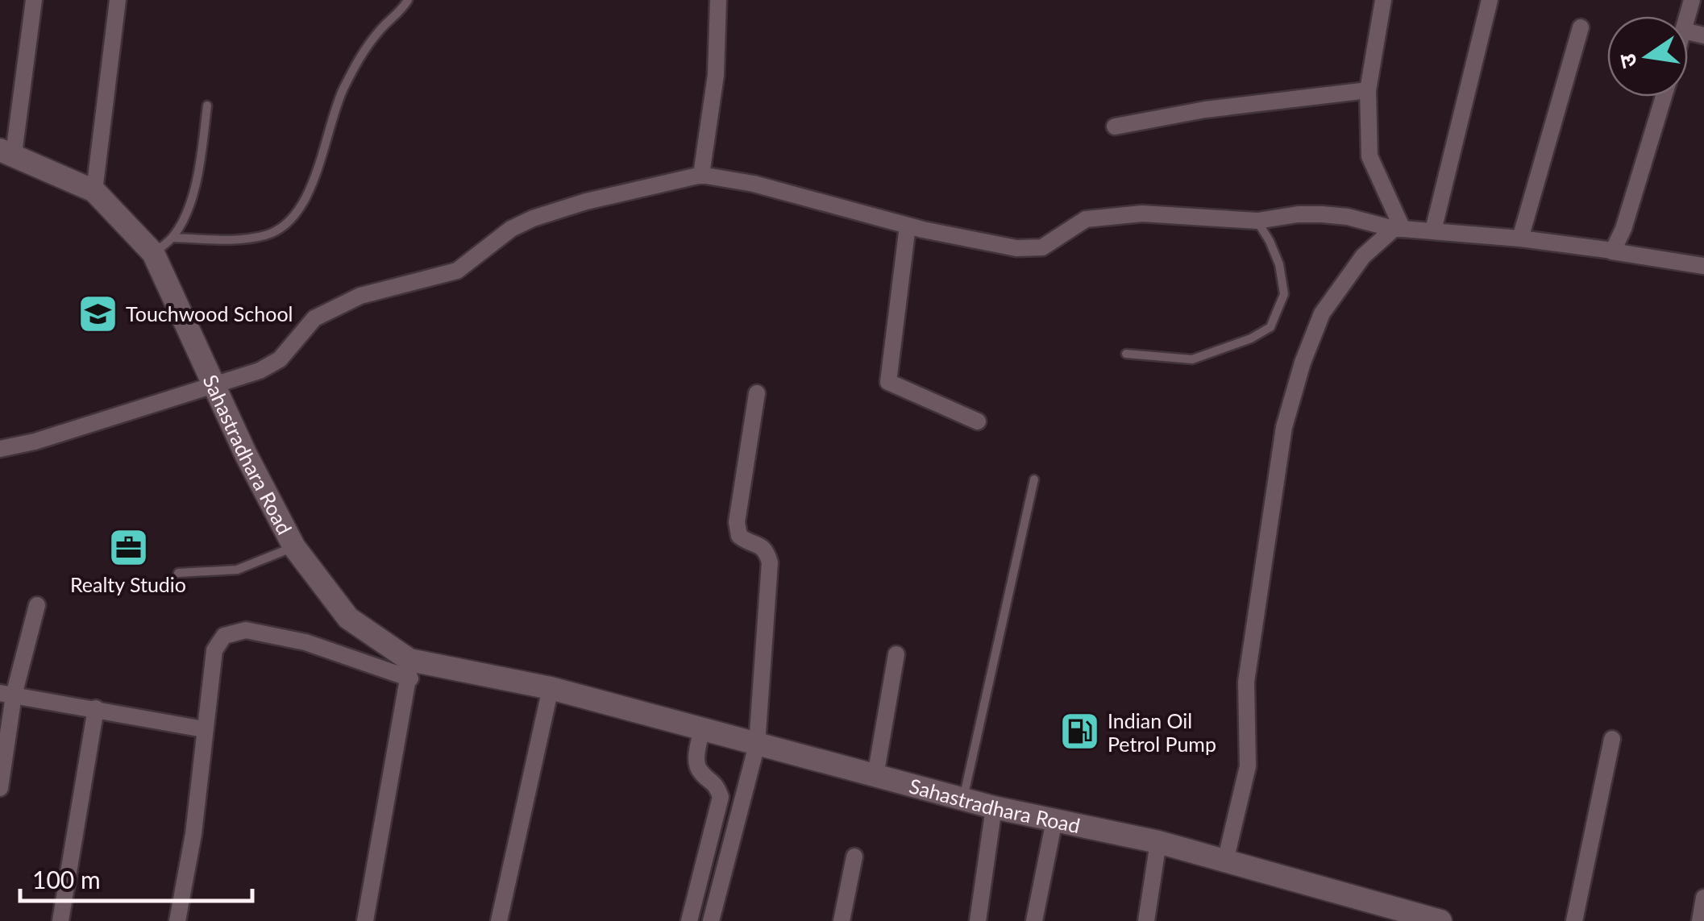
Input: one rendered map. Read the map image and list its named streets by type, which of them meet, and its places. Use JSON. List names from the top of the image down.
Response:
{
  "streets": {
    "main road": ["Sahastradhara Road"]
  },
  "places": {
    "school or university": ["Touchwood School"],
    "office": ["Realty Studio"],
    "fuel station": ["Indian Oil Petrol Pump"]
  },
  "scale_bar": "100 m",
  "north": "left"
}
